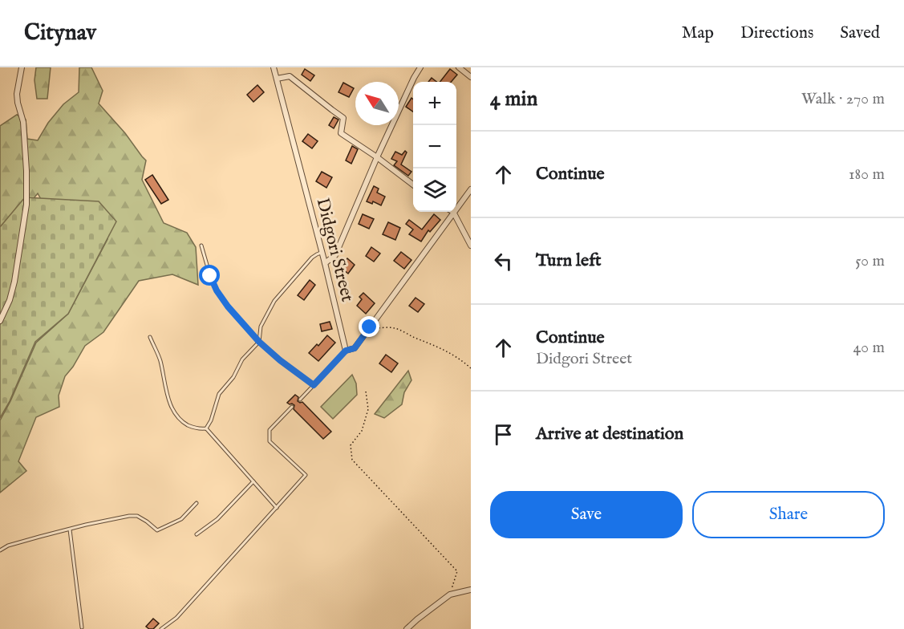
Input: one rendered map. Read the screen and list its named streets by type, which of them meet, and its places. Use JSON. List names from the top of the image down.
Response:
{
  "streets": {
    "street": ["Didgori Street"]
  },
  "north": "top left",
  "page": {
    "header": "Citynav",
    "nav": ["Map", "Directions", "Saved"],
    "heading": ["4 min", "Walk · 270 m"],
    "map_buttons": ["+", "−"],
    "list": [
      ["Continue", "180 m"],
      ["Turn left", "50 m"],
      ["Continue", "Didgori Street", "40 m"],
      "Arrive at destination"
    ],
    "buttons": ["Save", "Share"]
  }
}
